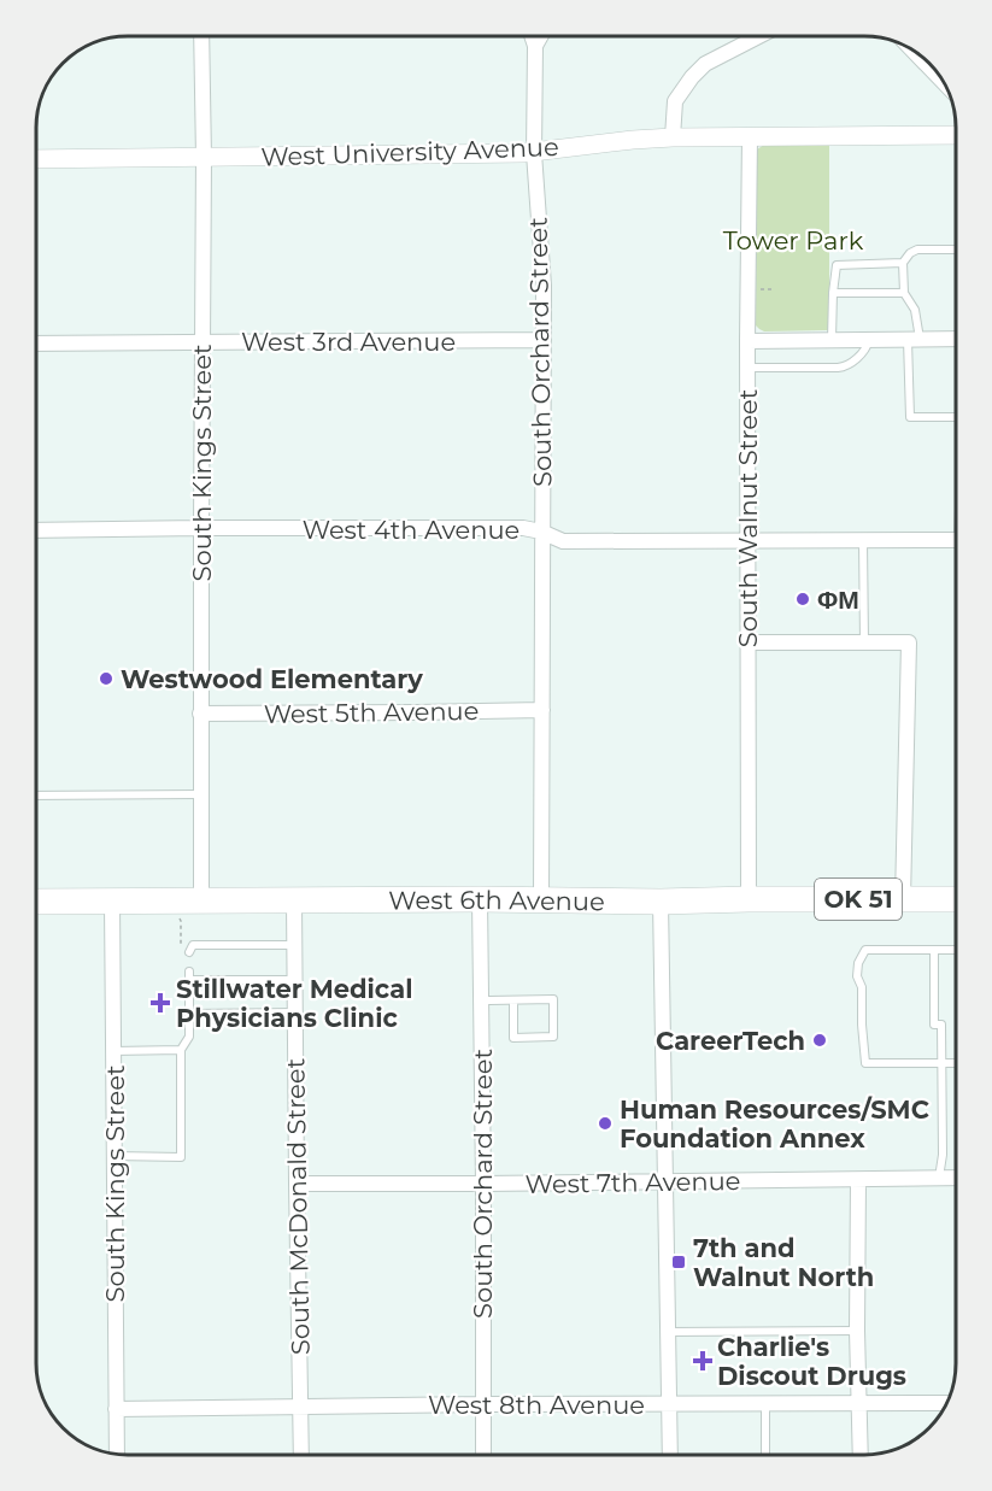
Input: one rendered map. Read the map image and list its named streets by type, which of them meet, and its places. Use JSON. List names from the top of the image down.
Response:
{
  "streets": {
    "highway": ["OK 51", "West 6th Avenue"],
    "street": [
      "West University Avenue",
      "West 3rd Avenue",
      "South Orchard Street",
      "South Kings Street",
      "South Walnut Street",
      "West 4th Avenue",
      "West 5th Avenue",
      "West 7th Avenue",
      "South McDonald Street",
      "West 8th Avenue"
    ]
  },
  "crossings": [
    ["West University Avenue", "South Orchard Street"],
    ["West University Avenue", "South Kings Street"],
    ["West University Avenue", "South Walnut Street"],
    ["West 3rd Avenue", "South Orchard Street"],
    ["West 3rd Avenue", "South Kings Street"],
    ["South Orchard Street", "West 4th Avenue"],
    ["South Orchard Street", "West 5th Avenue"],
    ["South Orchard Street", "West 6th Avenue"],
    ["South Orchard Street", "West 7th Avenue"],
    ["South Orchard Street", "West 8th Avenue"],
    ["South Kings Street", "West 4th Avenue"],
    ["South Kings Street", "West 5th Avenue"],
    ["South Kings Street", "West 6th Avenue"],
    ["South Kings Street", "West 8th Avenue"],
    ["South Walnut Street", "West 4th Avenue"],
    ["South Walnut Street", "West 6th Avenue"],
    ["West 6th Avenue", "South McDonald Street"],
    ["West 7th Avenue", "South McDonald Street"],
    ["South McDonald Street", "West 8th Avenue"]
  ],
  "parks": ["Tower Park"],
  "places": {
    "other": [
      "ΦΜ",
      "Westwood Elementary",
      "CareerTech",
      "Human Resources/SMC Foundation Annex"
    ],
    "health": ["Stillwater Medical Physicians Clinic", "Charlie's Discout Drugs"],
    "transit": ["7th and Walnut North"]
  }
}
